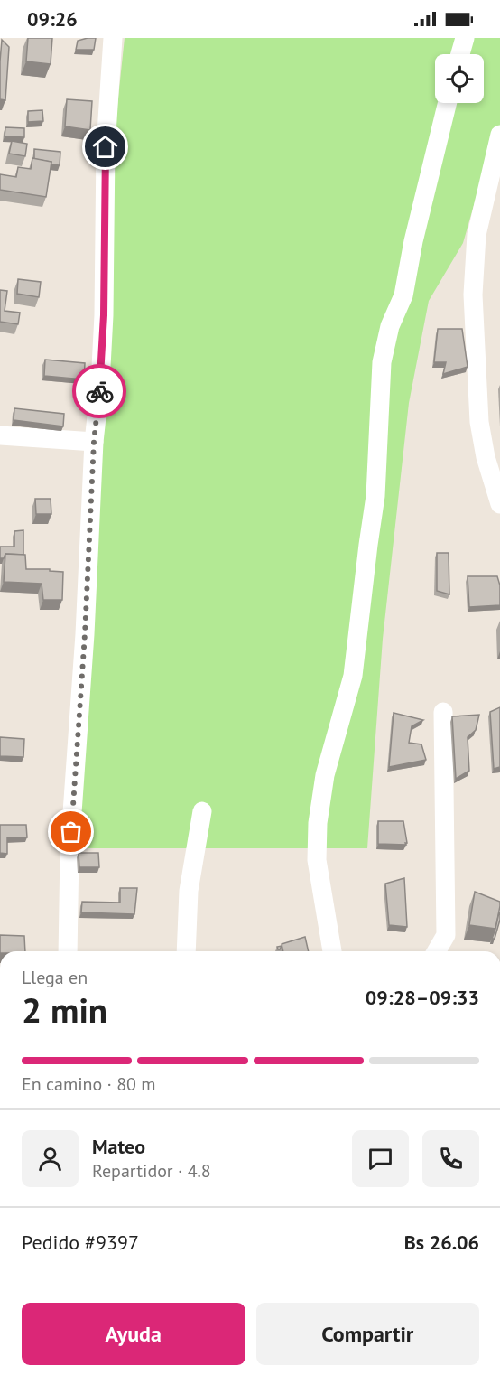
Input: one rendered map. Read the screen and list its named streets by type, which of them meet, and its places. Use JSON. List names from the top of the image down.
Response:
{
  "page": {
    "status": "09:26",
    "heading": ["2 min", "Llega en", "09:28–09:33"],
    "panel": [
      "Mateo",
      "Repartidor · 4.8",
      "Pedido #9397",
      "Bs 26.06"
    ],
    "bar": "En camino · 80 m",
    "buttons": ["Ayuda", "Compartir"]
  }
}
